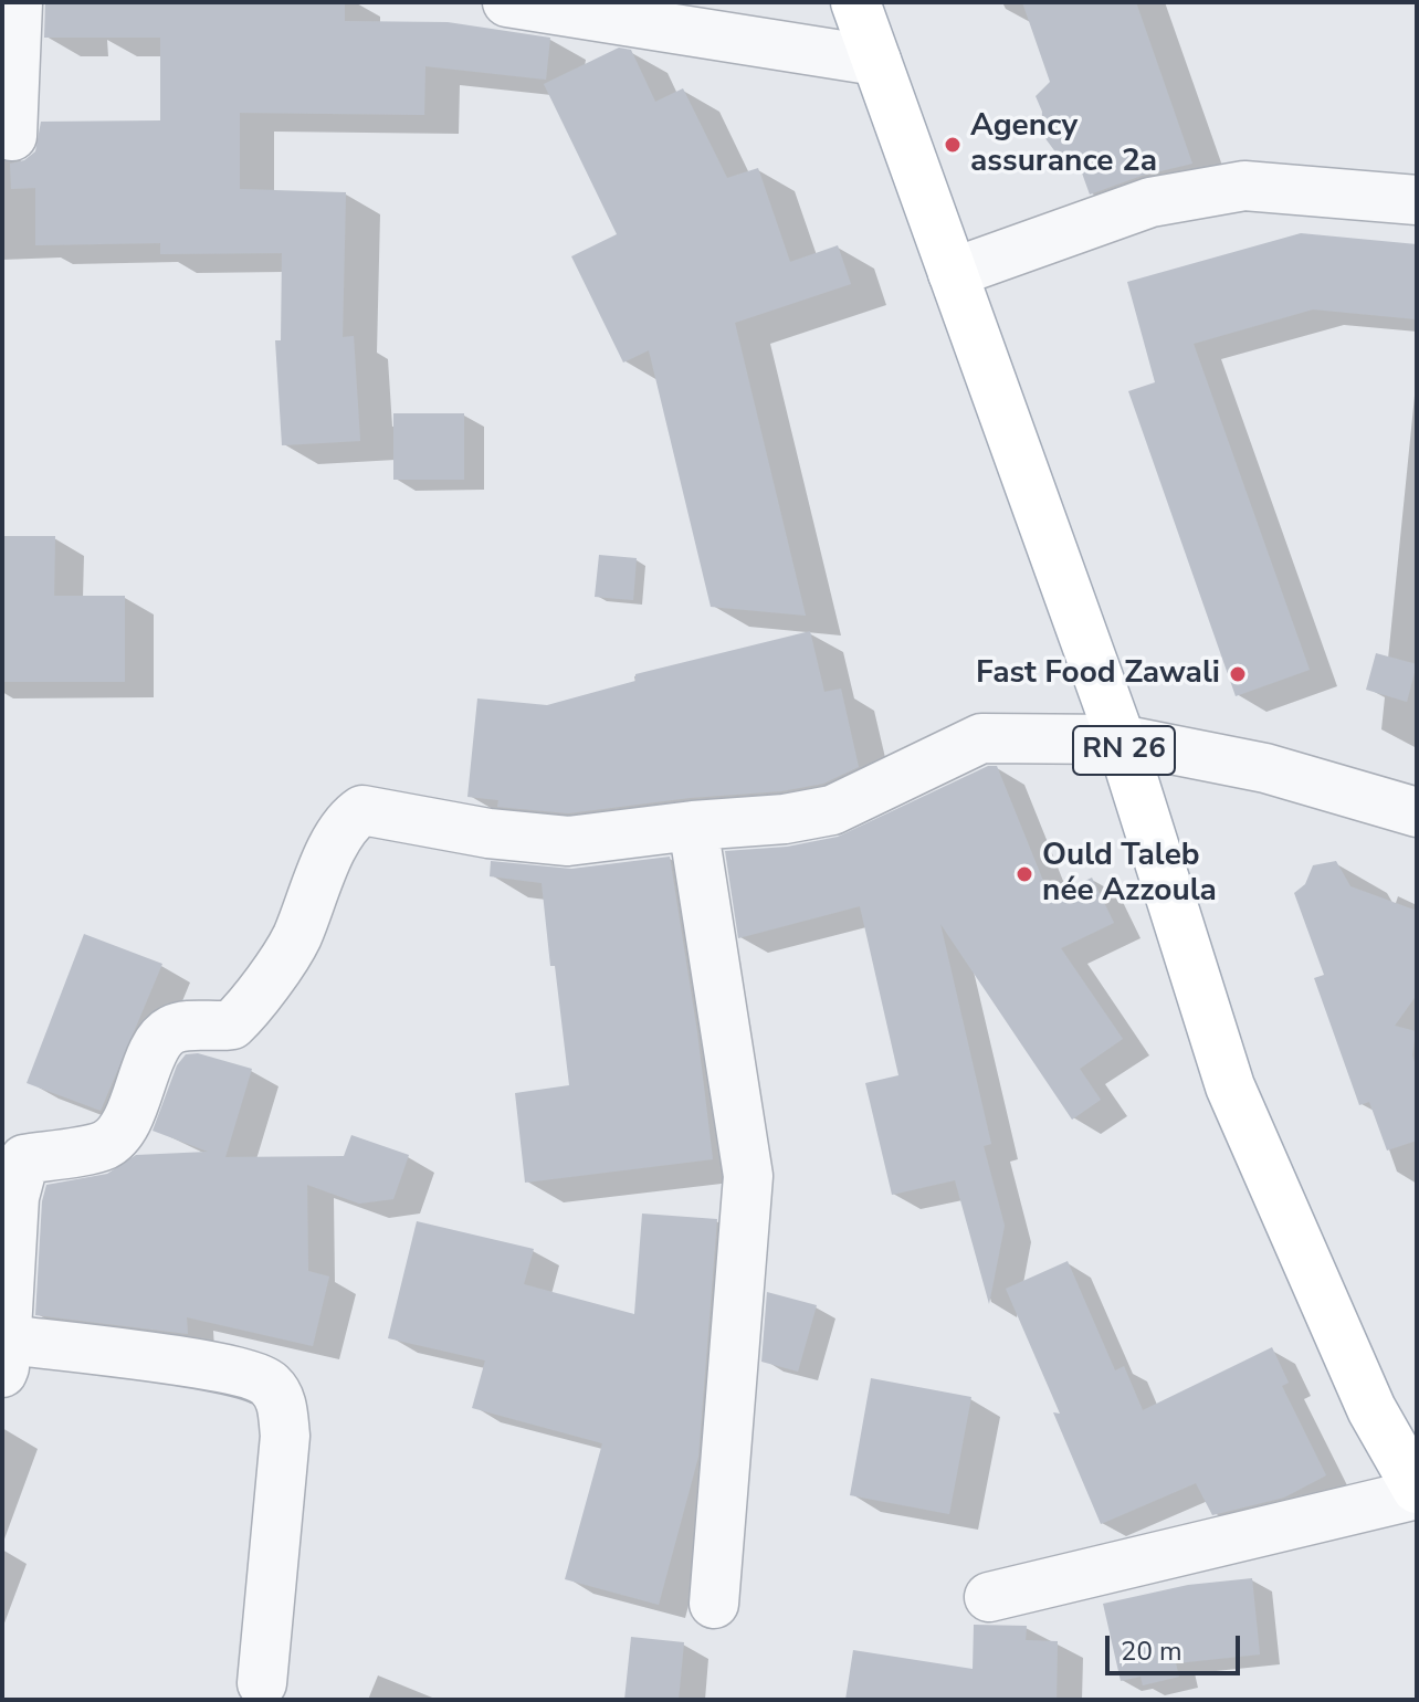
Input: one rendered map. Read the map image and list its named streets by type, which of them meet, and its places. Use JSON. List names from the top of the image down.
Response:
{
  "streets": {
    "main road": ["RN 26"]
  },
  "places": ["Agency assurance 2a", "Fast Food Zawali", "Ould Taleb née Azzoula"],
  "scale_bar": "20 m"
}
